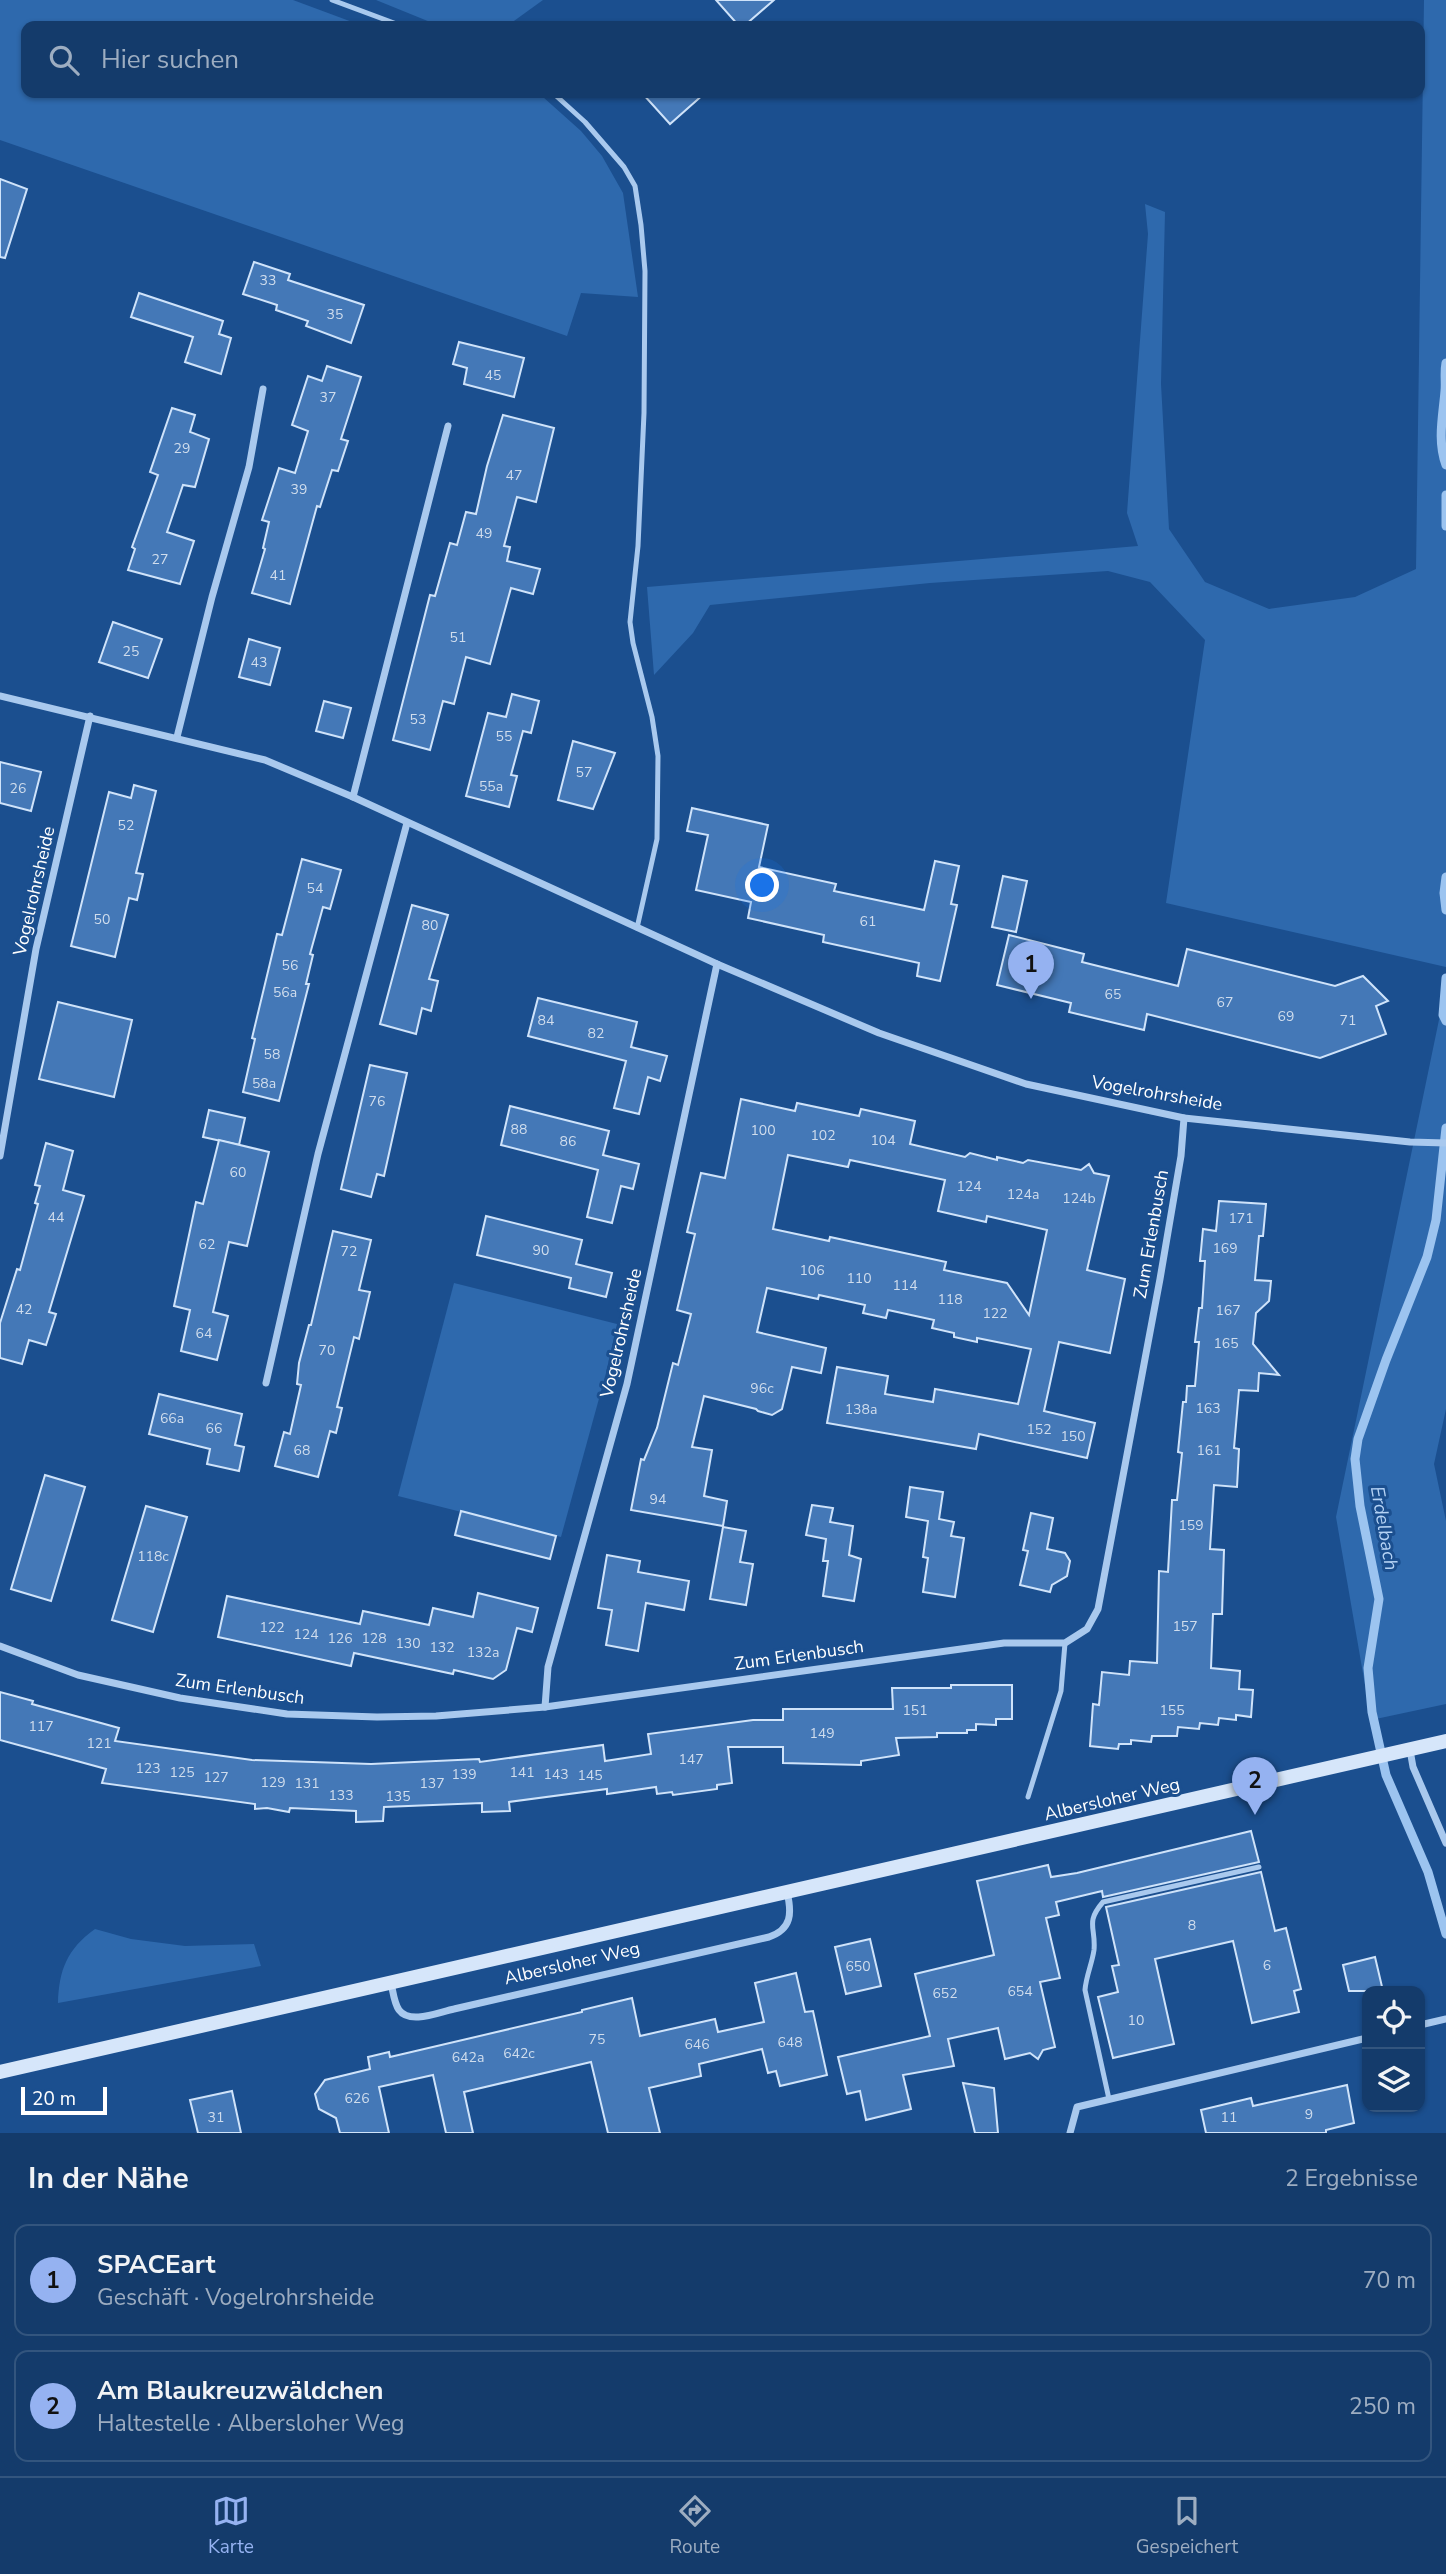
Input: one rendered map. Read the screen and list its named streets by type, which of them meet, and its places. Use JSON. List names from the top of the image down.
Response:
{
  "streets": {
    "main road": ["Albersloher Weg"],
    "street": ["Vogelrohrsheide", "Zum Erlenbusch"]
  },
  "crossings": [
    ["Vogelrohrsheide", "Zum Erlenbusch"]
  ],
  "water": ["Erdelbach"],
  "house_numbers": [
    "33",
    "35",
    "45",
    "37",
    "29",
    "47",
    "39",
    "49",
    "27",
    "41",
    "51",
    "25",
    "43",
    "53",
    "55",
    "57",
    "55a",
    "26",
    "52",
    "54",
    "50",
    "61",
    "80",
    "56",
    "56a",
    "65",
    "67",
    "69",
    "84",
    "71",
    "82",
    "58",
    "58a",
    "76",
    "88",
    "100",
    "102",
    "104",
    "86",
    "60",
    "124",
    "124a",
    "124b",
    "44",
    "171",
    "62",
    "169",
    "90",
    "72",
    "106",
    "110",
    "114",
    "118",
    "42",
    "167",
    "122",
    "64",
    "165",
    "70",
    "96c",
    "163",
    "138a",
    "66a",
    "66",
    "152",
    "150",
    "68",
    "161",
    "94",
    "159",
    "118c",
    "157",
    "122",
    "124",
    "126",
    "128",
    "130",
    "132",
    "132a",
    "151",
    "155",
    "117",
    "149",
    "121",
    "147",
    "123",
    "125",
    "141",
    "139",
    "143",
    "145",
    "127",
    "129",
    "131",
    "137",
    "133",
    "135",
    "8",
    "6",
    "650",
    "654",
    "652",
    "10",
    "75",
    "648",
    "646",
    "642c",
    "642a",
    "626",
    "9",
    "31",
    "11"
  ],
  "scale_bar": "20 m",
  "page": {
    "search": "Hier suchen",
    "pins": ["1", "2"],
    "scale": "20 m",
    "heading": ["In der Nähe", "2 Ergebnisse"],
    "list": [
      {
        "mark": "1",
        "name": "SPACEart",
        "note": "Geschäft · Vogelrohrsheide",
        "value": "70 m"
      },
      {
        "mark": "2",
        "name": "Am Blaukreuzwäldchen",
        "note": "Haltestelle · Albersloher Weg",
        "value": "250 m"
      }
    ],
    "nav": ["Karte", "Route", "Gespeichert"]
  }
}
